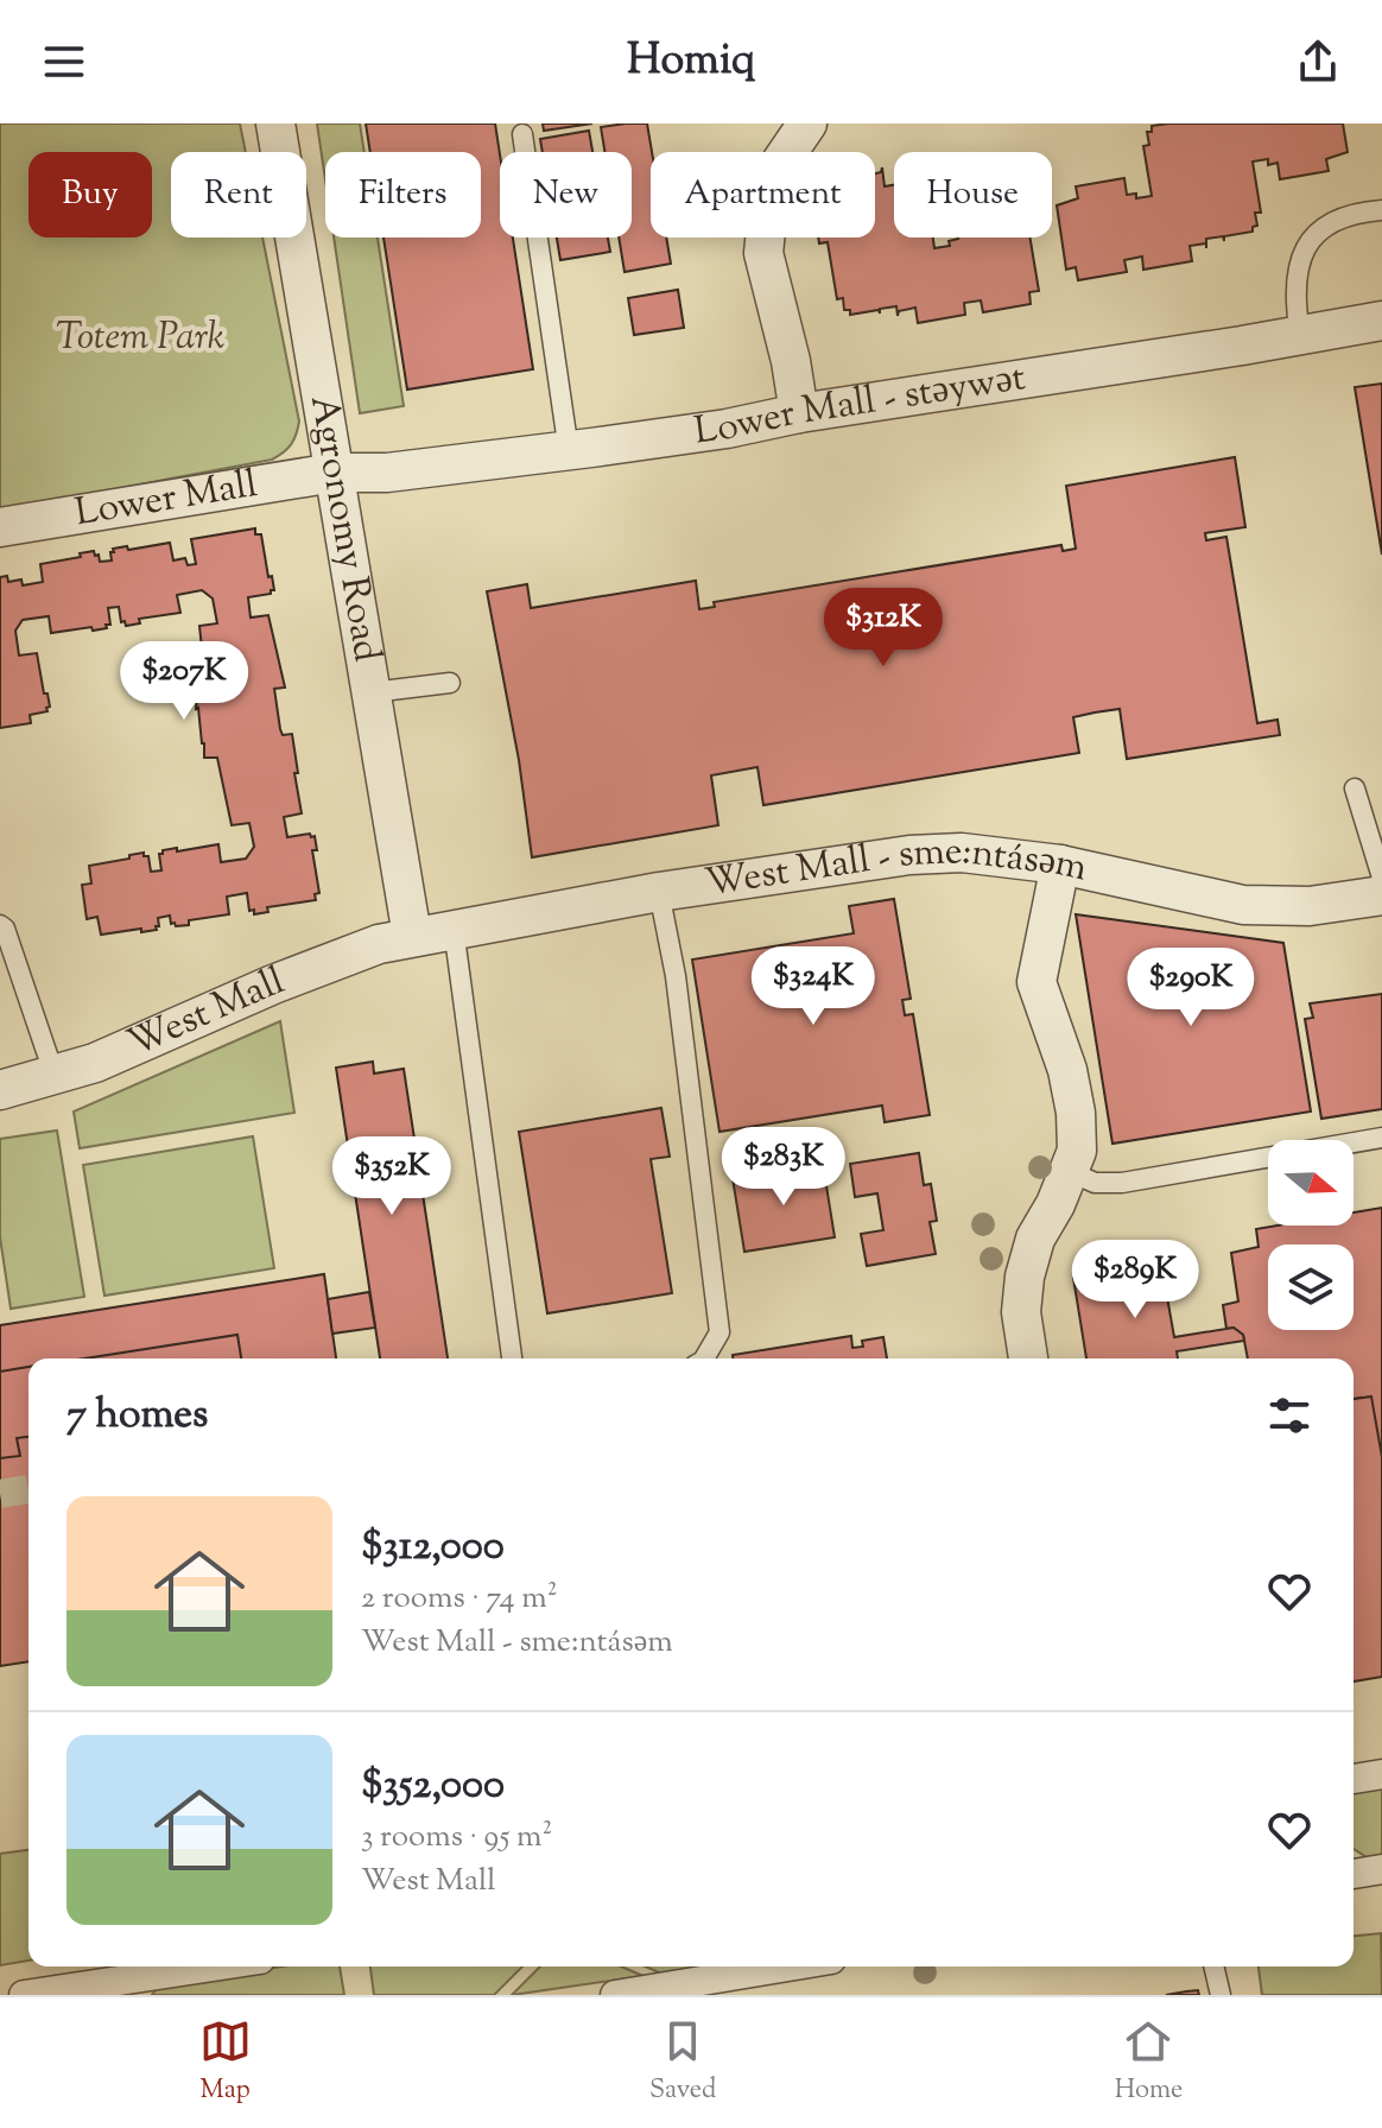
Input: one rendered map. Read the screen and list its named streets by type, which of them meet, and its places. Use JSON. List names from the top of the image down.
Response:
{
  "streets": {
    "street": [
      "Lower Mall - stəywət",
      "Lower Mall",
      "Agronomy Road",
      "West Mall - sme:ntásəm",
      "West Mall"
    ]
  },
  "crossings": [
    ["Lower Mall - stəywət", "Lower Mall"],
    ["Lower Mall - stəywət", "Agronomy Road"],
    ["Lower Mall", "Agronomy Road"],
    ["Agronomy Road", "West Mall - sme:ntásəm"],
    ["Agronomy Road", "West Mall"],
    ["West Mall - sme:ntásəm", "West Mall"]
  ],
  "parks": ["Totem Park"],
  "north": "right",
  "page": {
    "header": "Homiq",
    "chip": [
      "Buy",
      "Rent",
      "Filters",
      "New",
      "Apartment",
      "House"
    ],
    "price": [
      "$312K",
      "$207K",
      "$324K",
      "$290K",
      "$283K",
      "$352K",
      "$289K"
    ],
    "heading": "7 homes",
    "list": [
      {
        "name": "$312,000",
        "note": "2 rooms · 74 m² · West Mall - sme:ntásəm"
      },
      {
        "name": "$352,000",
        "note": "3 rooms · 95 m² · West Mall"
      }
    ],
    "tabs": ["Map", "Saved", "Home"]
  }
}
